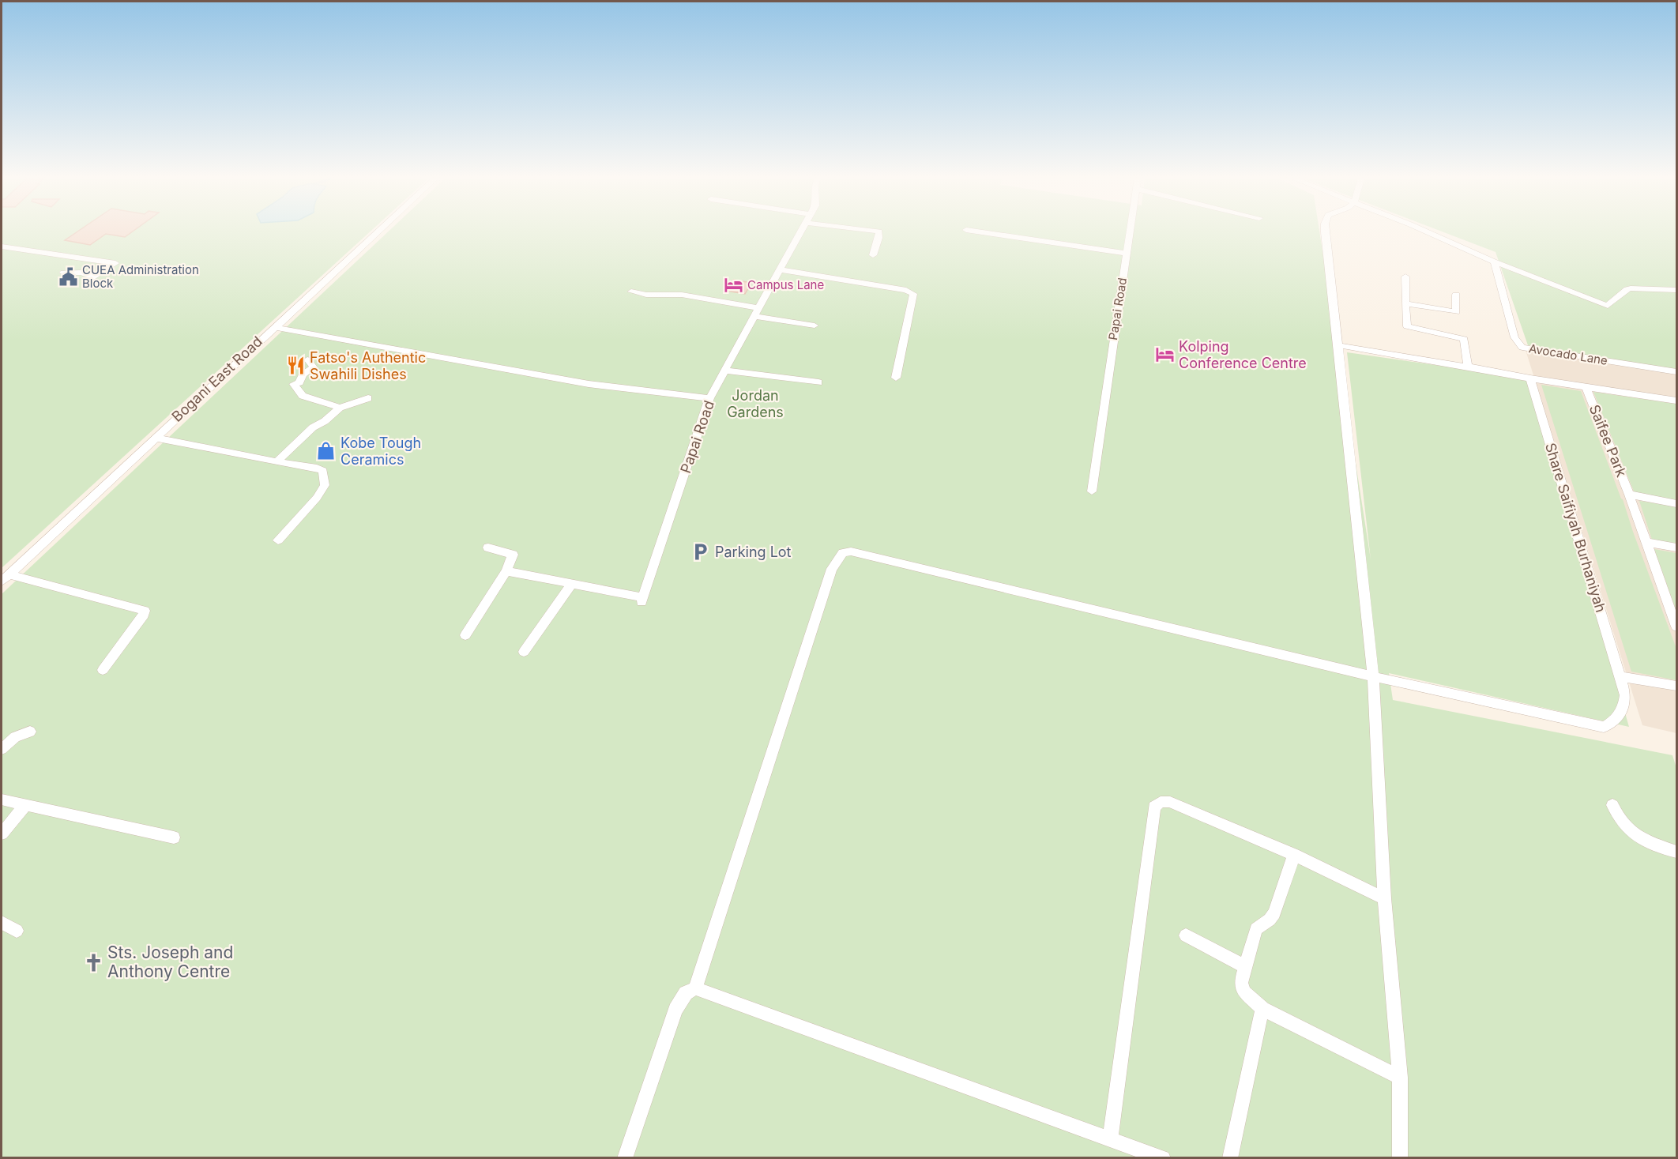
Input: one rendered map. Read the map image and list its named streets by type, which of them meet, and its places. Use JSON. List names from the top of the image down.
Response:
{
  "streets": {
    "street": [
      "Papai Road",
      "Avocado Lane",
      "Bogani East Road",
      "Saifee Park",
      "Share Saifiyah Burhaniyah"
    ]
  },
  "parks": ["Jordan Gardens"],
  "places": {
    "public building": ["CUEA Administration Block"],
    "hotel": ["Campus Lane", "Kolping Conference Centre"],
    "restaurant": ["Fatso's Authentic Swahili Dishes"],
    "shop": ["Kobe Tough Ceramics"],
    "parking": ["Parking Lot"],
    "church": ["Sts. Joseph and Anthony Centre"]
  }
}
